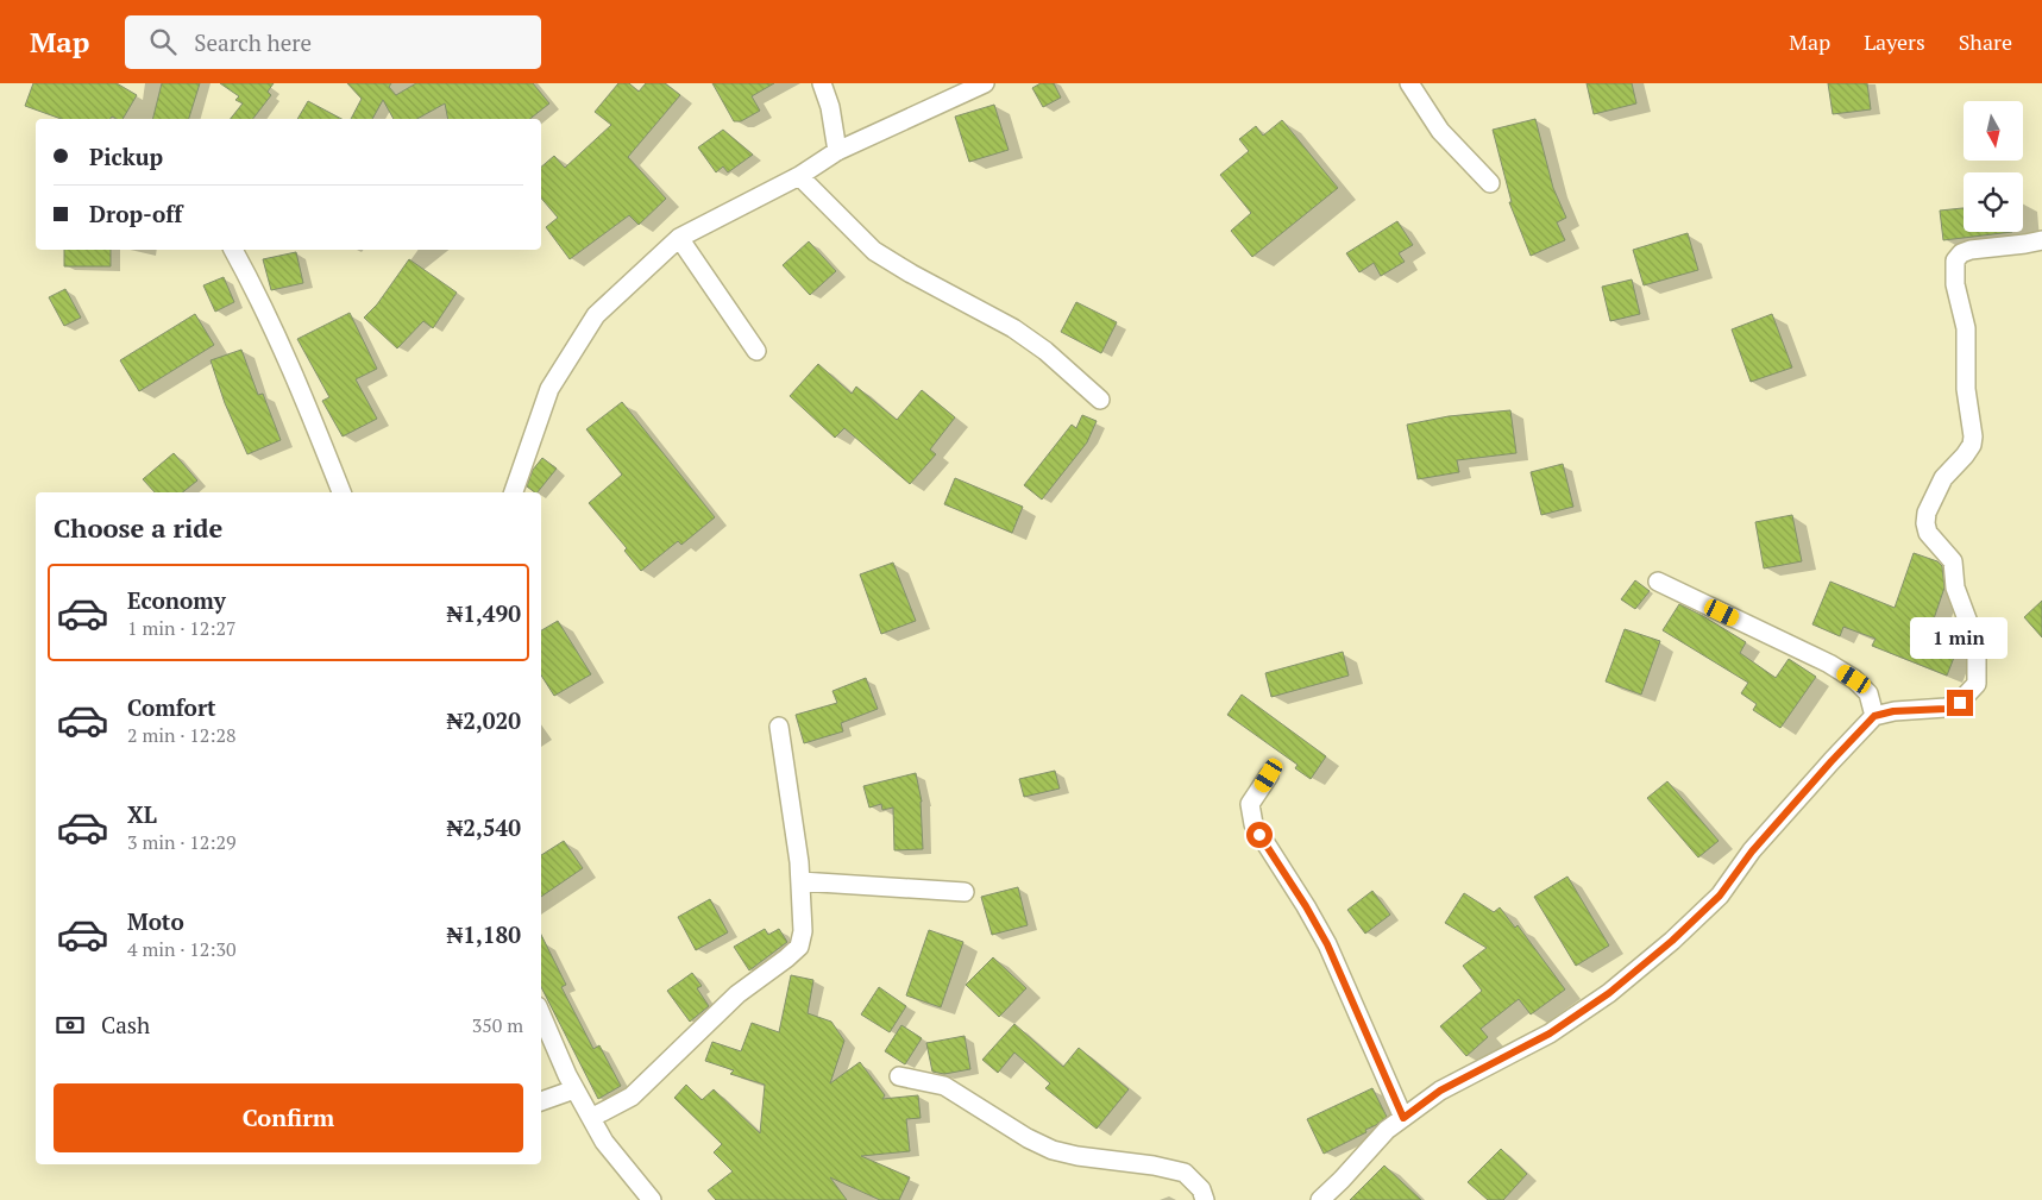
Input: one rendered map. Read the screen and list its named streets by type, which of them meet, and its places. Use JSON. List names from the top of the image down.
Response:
{
  "north": "bottom",
  "page": {
    "header": "Map",
    "search": "Search here",
    "nav": ["Map", "Layers", "Share"],
    "banner": ["Pickup", "Drop-off"],
    "heading": "Choose a ride",
    "list": [
      {
        "name": "Economy",
        "note": "1 min · 12:27",
        "value": "₦1,490"
      },
      {
        "name": "Comfort",
        "note": "2 min · 12:28",
        "value": "₦2,020"
      },
      {
        "name": "XL",
        "note": "3 min · 12:29",
        "value": "₦2,540"
      },
      {
        "name": "Moto",
        "note": "4 min · 12:30",
        "value": "₦1,180"
      }
    ],
    "bubble": "1 min",
    "pay": ["Cash", "350 m"],
    "buttons": "Confirm"
  }
}
